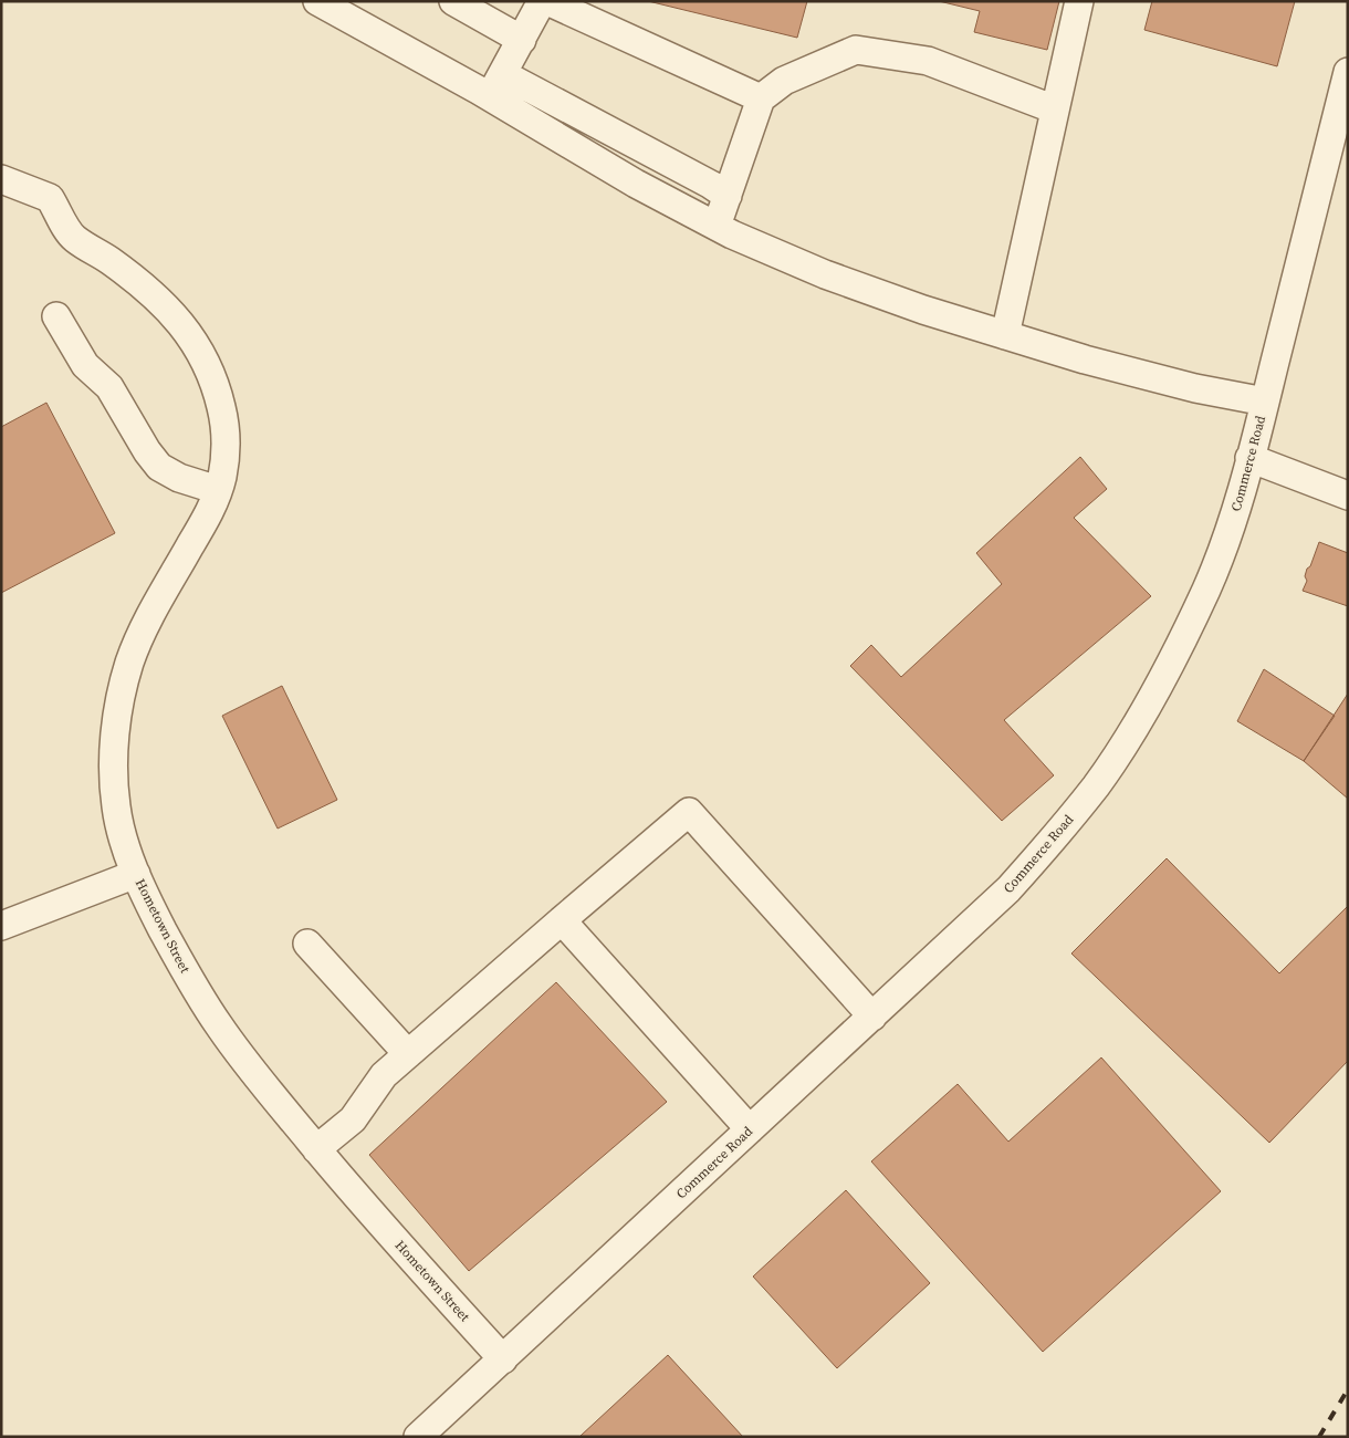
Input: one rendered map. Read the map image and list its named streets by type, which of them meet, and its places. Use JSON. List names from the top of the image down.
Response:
{
  "streets": {
    "street": ["Commerce Road", "Hometown Street"]
  },
  "crossings": [
    ["Commerce Road", "Hometown Street"]
  ]
}
